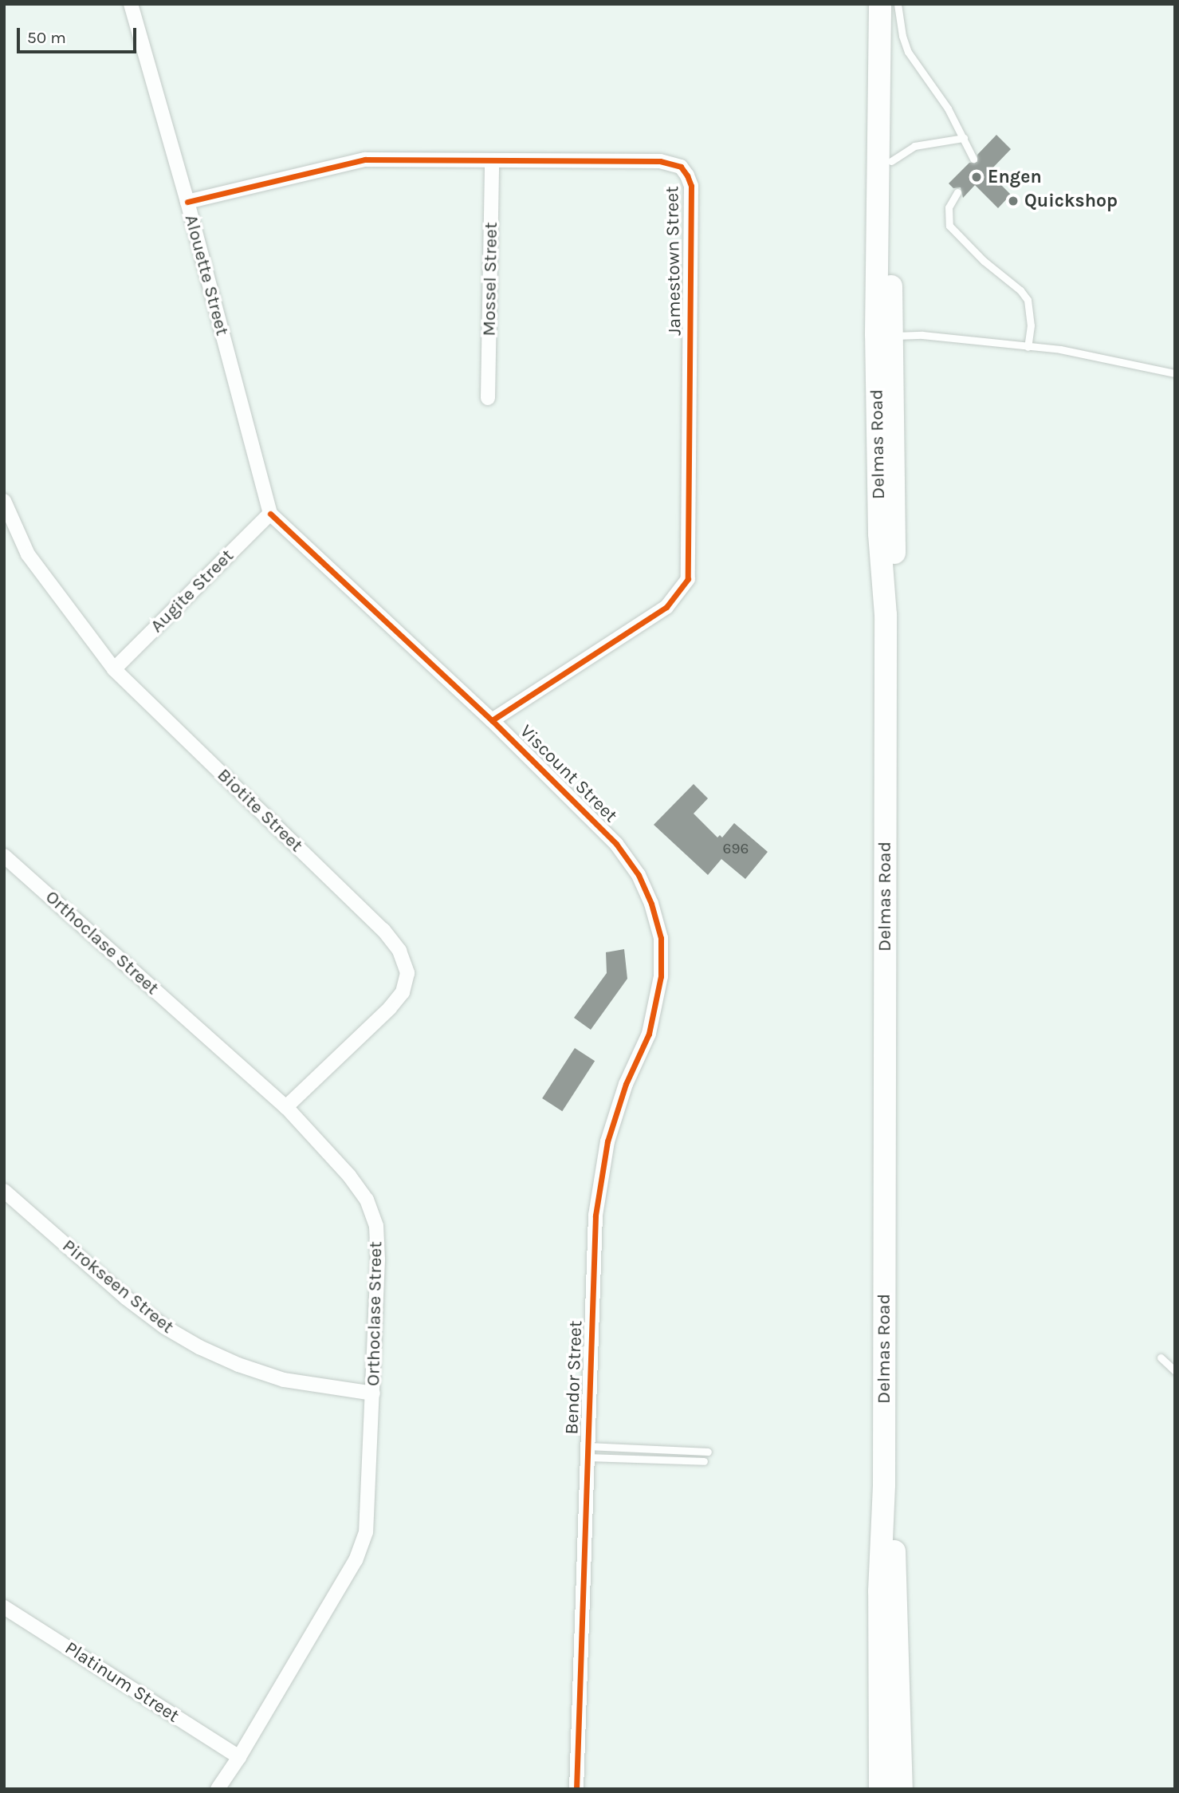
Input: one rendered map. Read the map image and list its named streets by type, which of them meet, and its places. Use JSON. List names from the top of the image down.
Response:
{
  "streets": {
    "main road": ["Delmas Road"],
    "street": [
      "Jamestown Street",
      "Alouette Street",
      "Mossel Street",
      "Augite Street",
      "Viscount Street",
      "Biotite Street",
      "Orthoclase Street",
      "Pirokseen Street",
      "Bendor Street",
      "Platinum Street"
    ]
  },
  "crossings": [
    ["Jamestown Street", "Alouette Street"],
    ["Jamestown Street", "Mossel Street"],
    ["Jamestown Street", "Viscount Street"],
    ["Alouette Street", "Augite Street"],
    ["Alouette Street", "Viscount Street"],
    ["Augite Street", "Viscount Street"],
    ["Augite Street", "Biotite Street"],
    ["Viscount Street", "Bendor Street"],
    ["Biotite Street", "Orthoclase Street"],
    ["Orthoclase Street", "Pirokseen Street"],
    ["Orthoclase Street", "Platinum Street"]
  ],
  "places": ["Engen", "Quickshop"],
  "house_numbers": ["696"],
  "scale_bar": "50 m"
}
